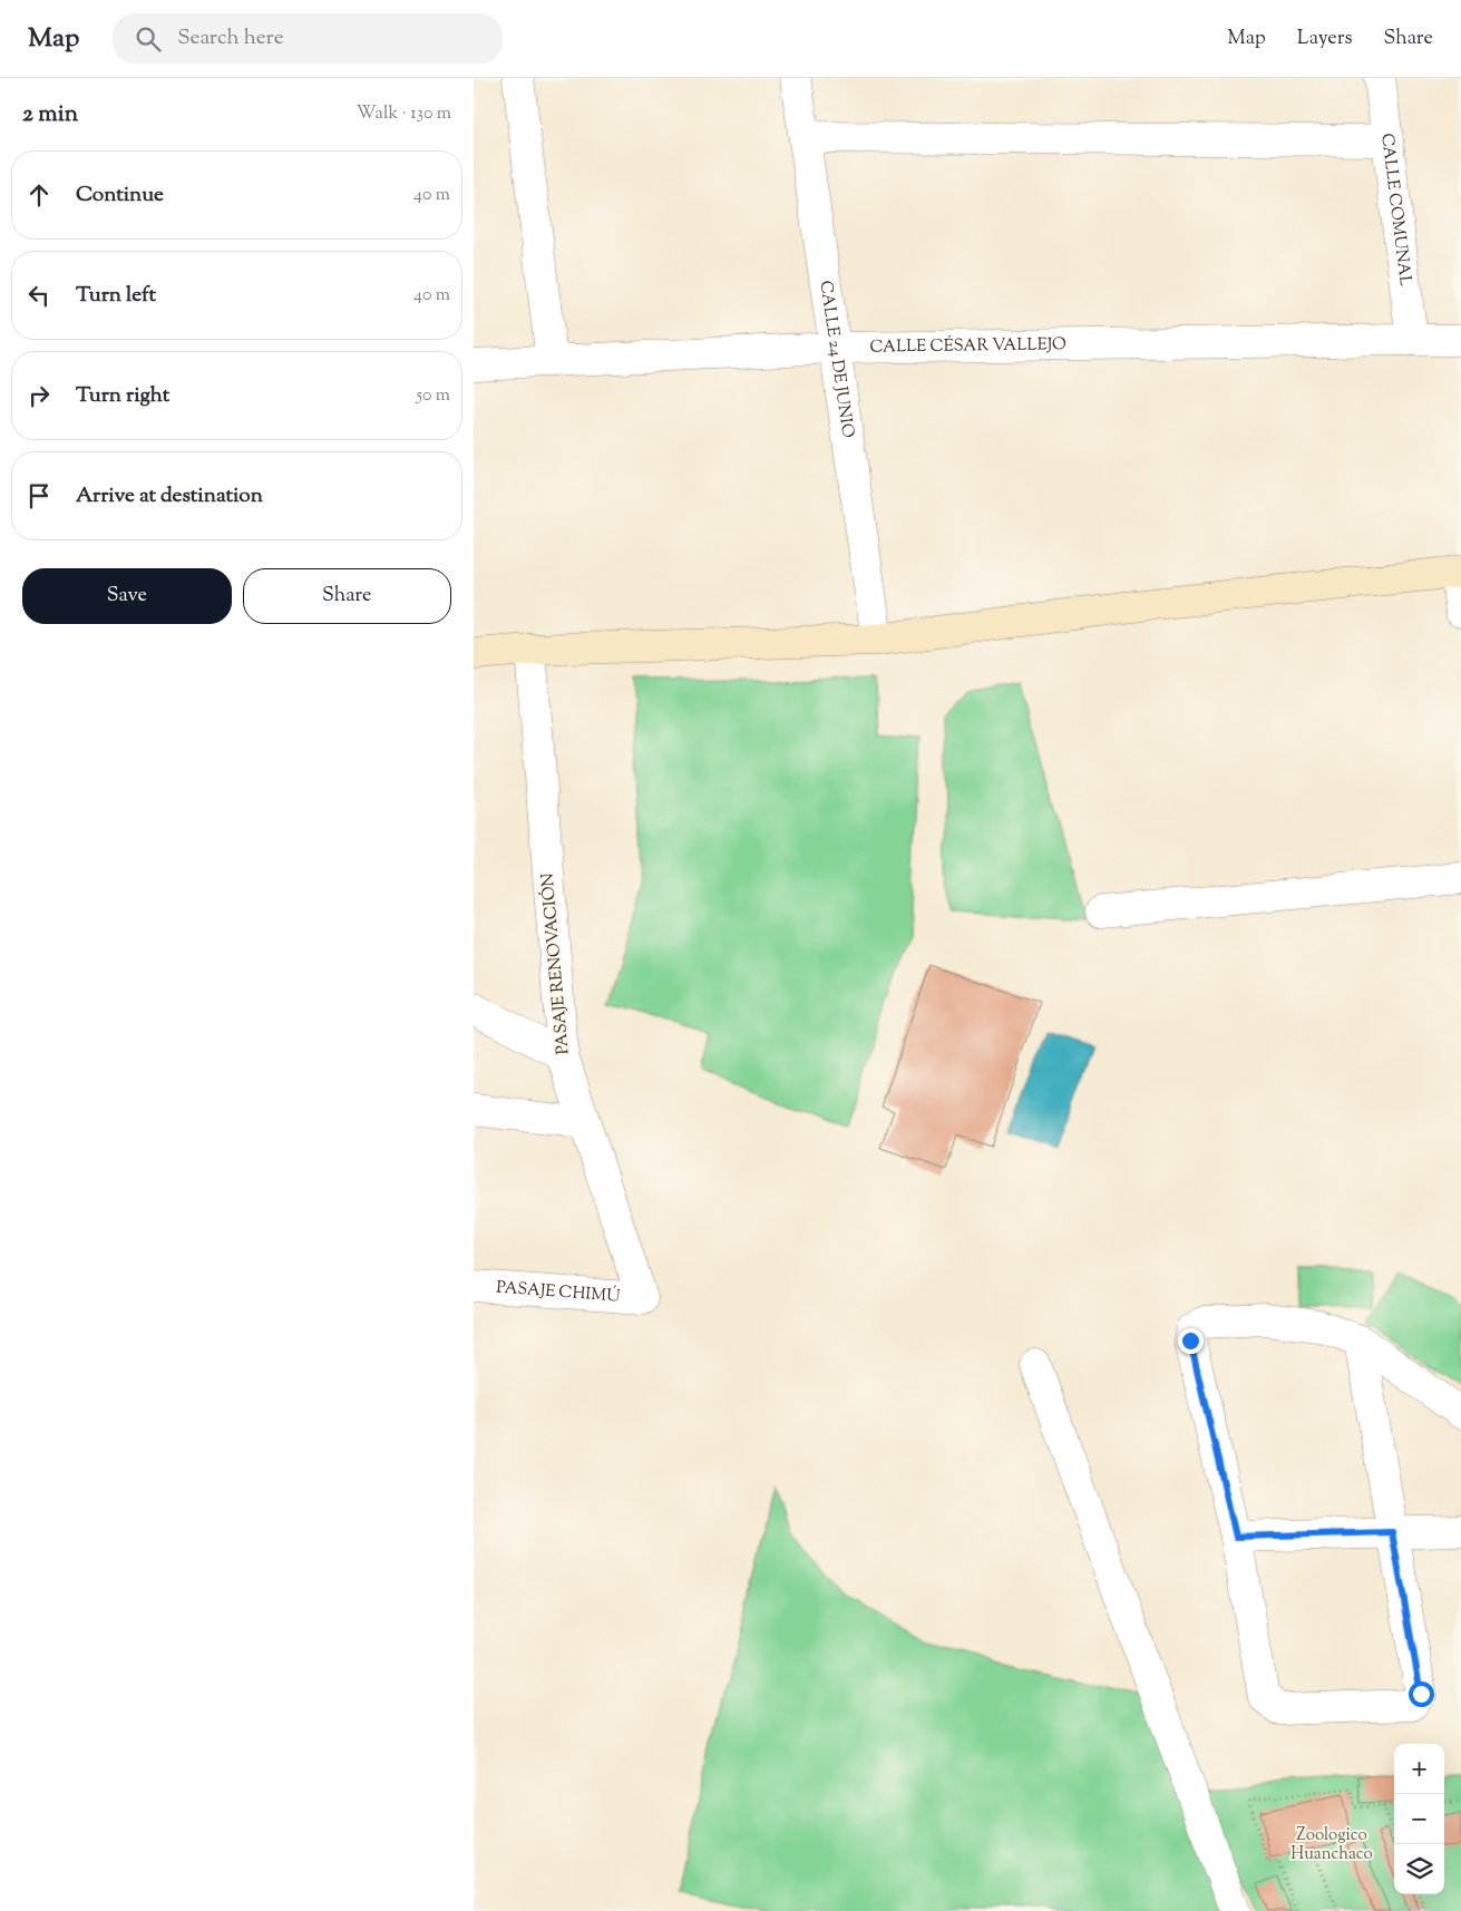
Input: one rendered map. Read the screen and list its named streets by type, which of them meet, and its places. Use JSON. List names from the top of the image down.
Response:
{
  "streets": {
    "street": [
      "CALLE COMUNAL",
      "CALLE CÉSAR VALLEJO",
      "CALLE 24 DE JUNIO",
      "PASAJE RENOVACIÓN",
      "PASAJE CHIMÚ"
    ]
  },
  "crossings": [
    ["CALLE COMUNAL", "CALLE CÉSAR VALLEJO"],
    ["CALLE CÉSAR VALLEJO", "CALLE 24 DE JUNIO"],
    ["PASAJE RENOVACIÓN", "PASAJE CHIMÚ"]
  ],
  "parks": ["Zoologico Huanchaco"],
  "page": {
    "header": "Map",
    "search": "Search here",
    "nav": ["Map", "Layers", "Share"],
    "heading": ["2 min", "Walk · 130 m"],
    "list": [
      ["Continue", "40 m"],
      ["Turn left", "40 m"],
      ["Turn right", "50 m"],
      "Arrive at destination"
    ],
    "buttons": ["Save", "Share"],
    "map_buttons": ["+", "−"]
  }
}
